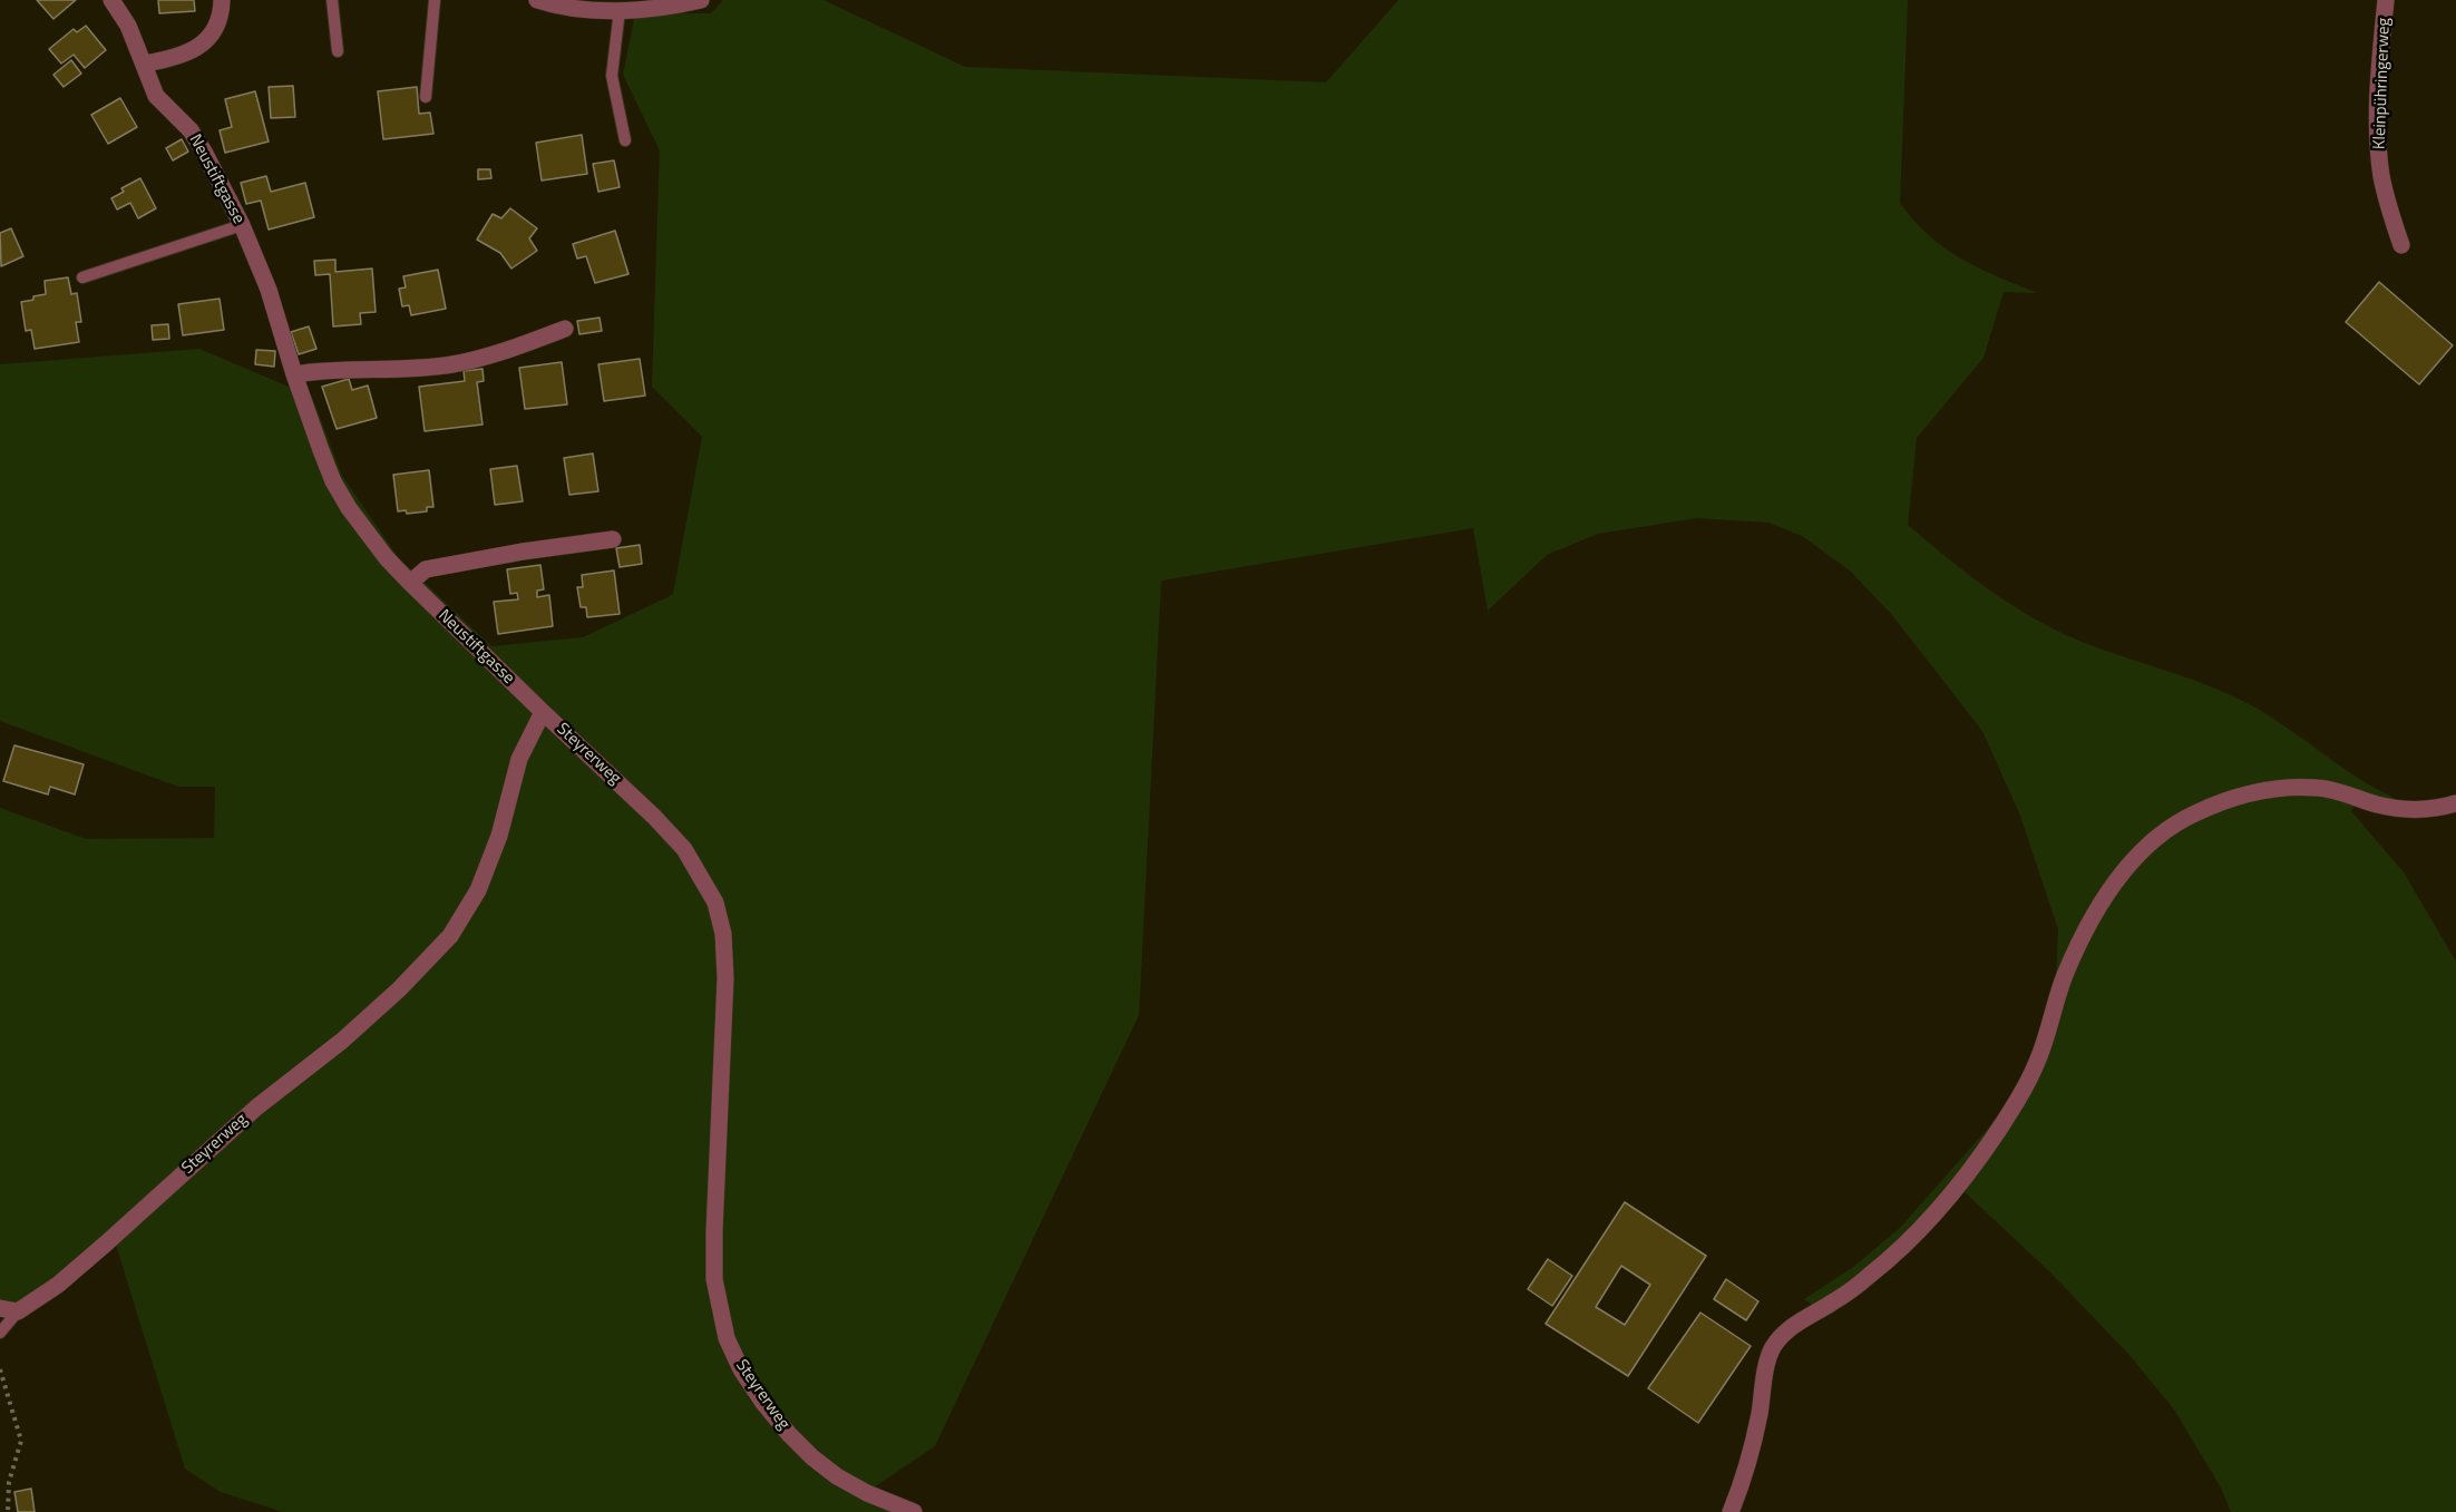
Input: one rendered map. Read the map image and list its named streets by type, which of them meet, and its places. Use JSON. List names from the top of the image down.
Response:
{
  "streets": {
    "street": ["Kleinpühringerweg", "Neustiftgasse", "Steyrerweg"]
  },
  "crossings": [
    ["Neustiftgasse", "Steyrerweg"]
  ]
}
